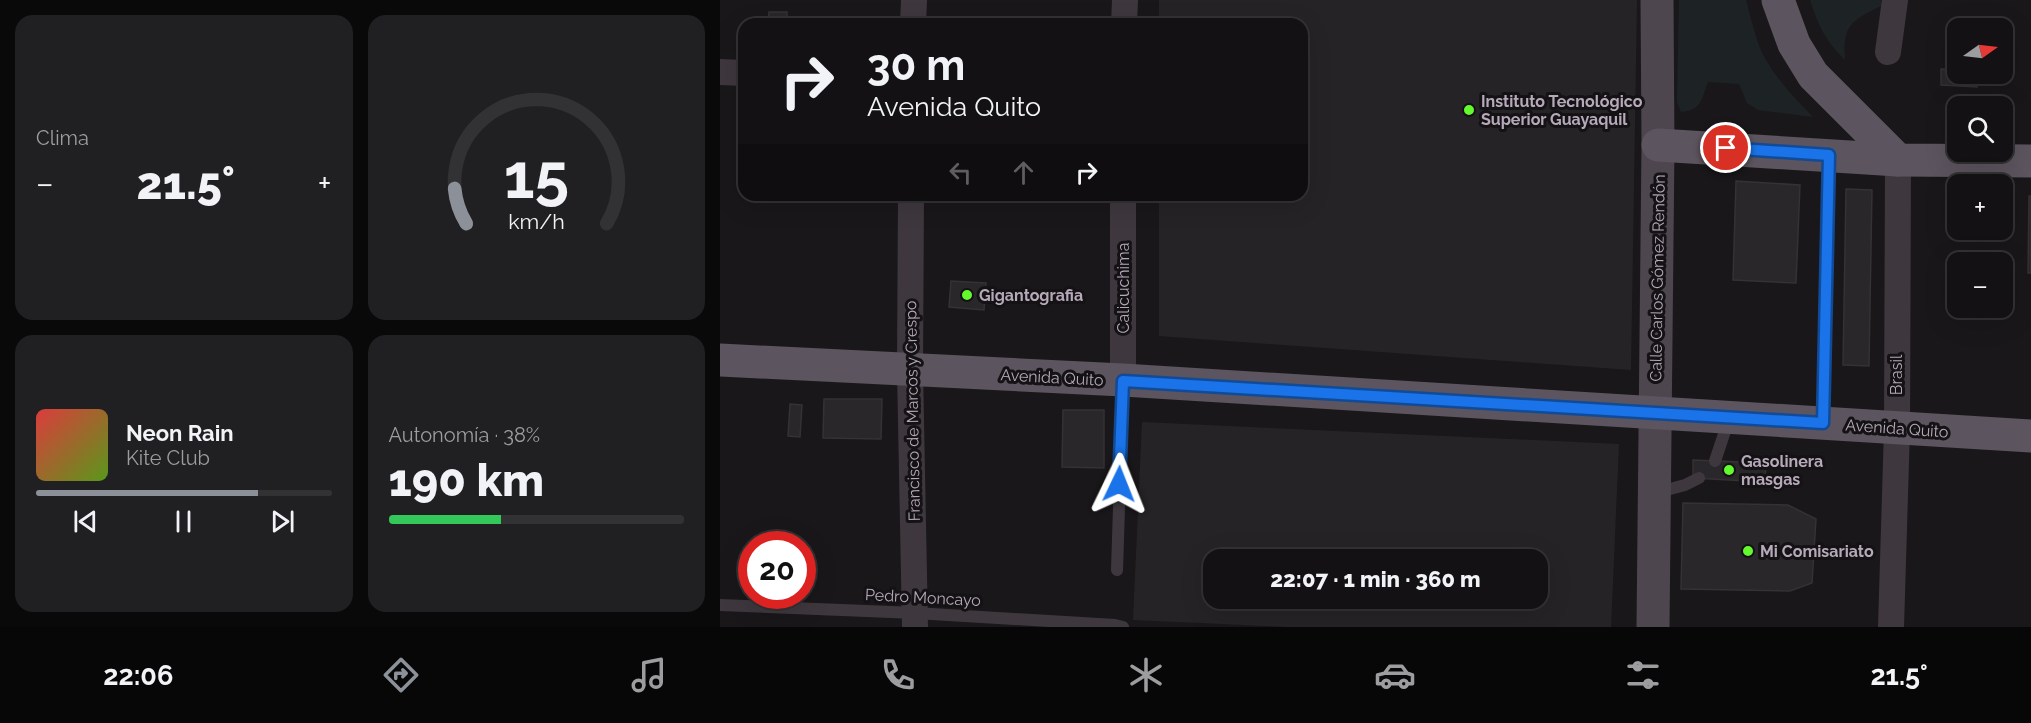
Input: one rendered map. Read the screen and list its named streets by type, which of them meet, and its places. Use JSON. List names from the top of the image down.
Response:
{
  "streets": {
    "main road": ["Calle Carlos Gómez Rendón", "Avenida Quito"],
    "street": ["Calicuchima", "Brasil", "Francisco de Marcos y Crespo"],
    "lane": ["Pedro Moncayo"]
  },
  "crossings": [
    ["Calle Carlos Gómez Rendón", "Avenida Quito"],
    ["Calicuchima", "Avenida Quito"],
    ["Brasil", "Avenida Quito"],
    ["Avenida Quito", "Francisco de Marcos y Crespo"],
    ["Francisco de Marcos y Crespo", "Pedro Moncayo"]
  ],
  "places": [
    "Instituto Tecnológico Superior Guayaquil",
    "Gigantografia",
    "Gasolinera masgas",
    "Mi Comisariato"
  ],
  "north": "right",
  "page": {
    "tile": [
      "Clima",
      ["Autonomía · 38%", "190 km"]
    ],
    "map_buttons": ["+", "−"],
    "turn": ["30 m", "Avenida Quito"],
    "heat": ["−", "21.5°", "+"],
    "song": ["Neon Rain", "Kite Club"],
    "limit": "20",
    "trip": "22:07 · 1 min · 360 m",
    "tabs": ["22:06", "21.5°"],
    "gauge": ["15", "km/h"]
  }
}
